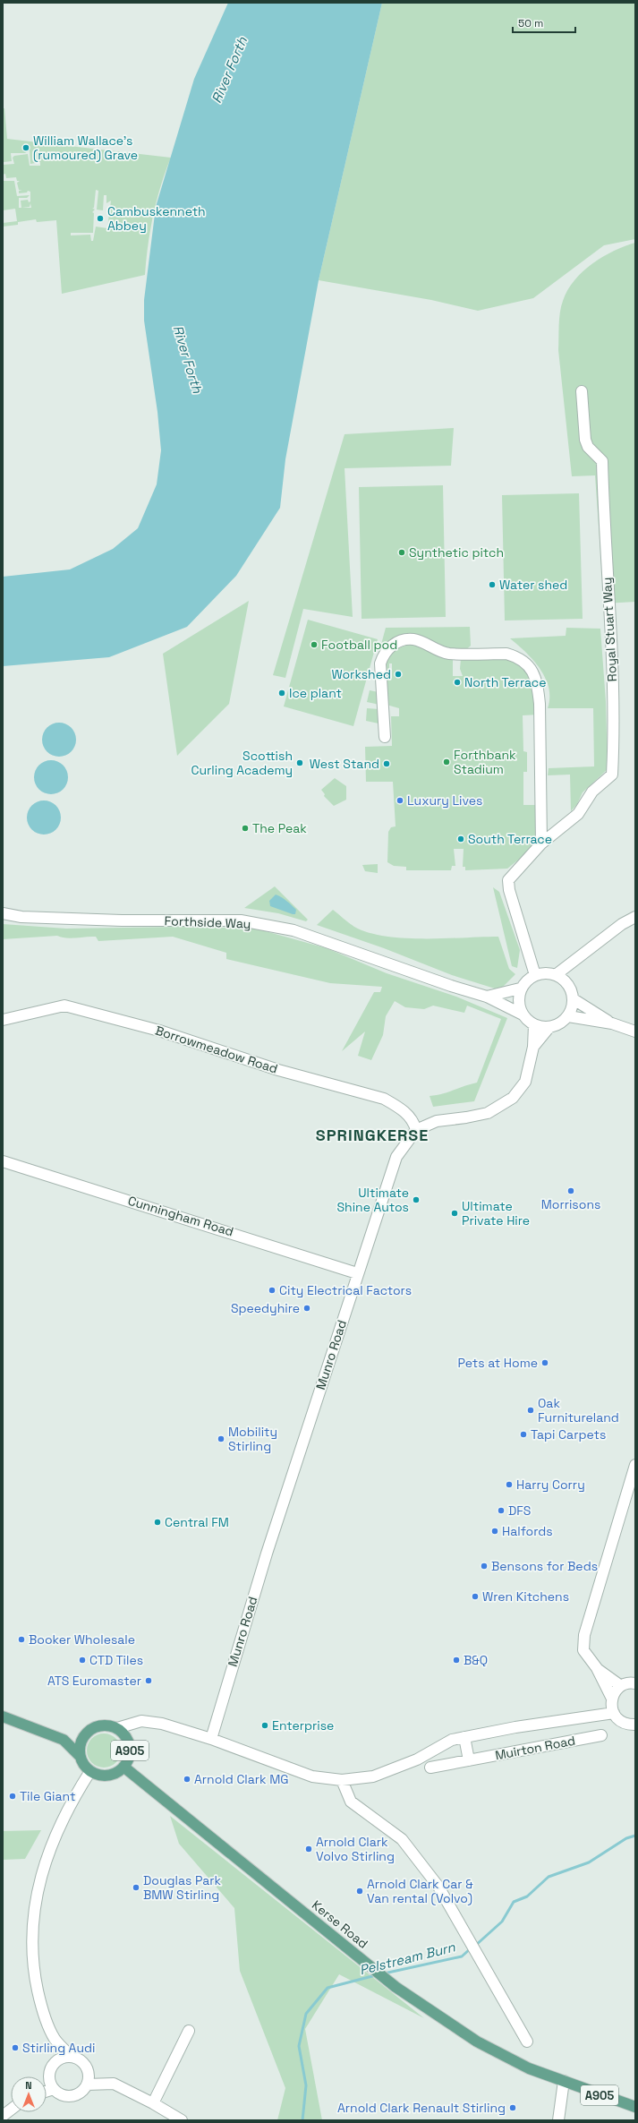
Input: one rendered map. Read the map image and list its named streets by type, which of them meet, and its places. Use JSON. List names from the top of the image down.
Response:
{
  "streets": {
    "main road": ["A905", "Kerse Road"],
    "street": [
      "Royal Stuart Way",
      "Forthside Way",
      "Borrowmeadow Road",
      "Cunningham Road",
      "Munro Road",
      "Muirton Road"
    ]
  },
  "crossings": [
    ["Royal Stuart Way", "Forthside Way"],
    ["Borrowmeadow Road", "Munro Road"],
    ["Cunningham Road", "Munro Road"],
    ["A905", "Kerse Road"]
  ],
  "districts": ["SPRINGKERSE"],
  "water": ["River Forth", "Pelstream Burn"],
  "places": [
    "William Wallace's (rumoured) Grave",
    "Cambuskenneth Abbey",
    "Synthetic pitch",
    "Water shed",
    "Football pod",
    "Workshed",
    "North Terrace",
    "Ice plant",
    "Forthbank Stadium",
    "Scottish Curling Academy",
    "West Stand",
    "Luxury Lives",
    "The Peak",
    "South Terrace",
    "Morrisons",
    "Ultimate Shine Autos",
    "Ultimate Private Hire",
    "City Electrical Factors",
    "Speedyhire",
    "Pets at Home",
    "Oak Furnitureland",
    "Tapi Carpets",
    "Mobility Stirling",
    "Harry Corry",
    "DFS",
    "Central FM",
    "Halfords",
    "Bensons for Beds",
    "Wren Kitchens",
    "Booker Wholesale",
    "CTD Tiles",
    "B&Q",
    "ATS Euromaster",
    "Enterprise",
    "Arnold Clark MG",
    "Tile Giant",
    "Arnold Clark Volvo Stirling",
    "Douglas Park BMW Stirling",
    "Arnold Clark Car & Van rental (Volvo)",
    "Stirling Audi",
    "Arnold Clark Renault Stirling"
  ],
  "scale_bar": "50 m",
  "north": "top"
}
